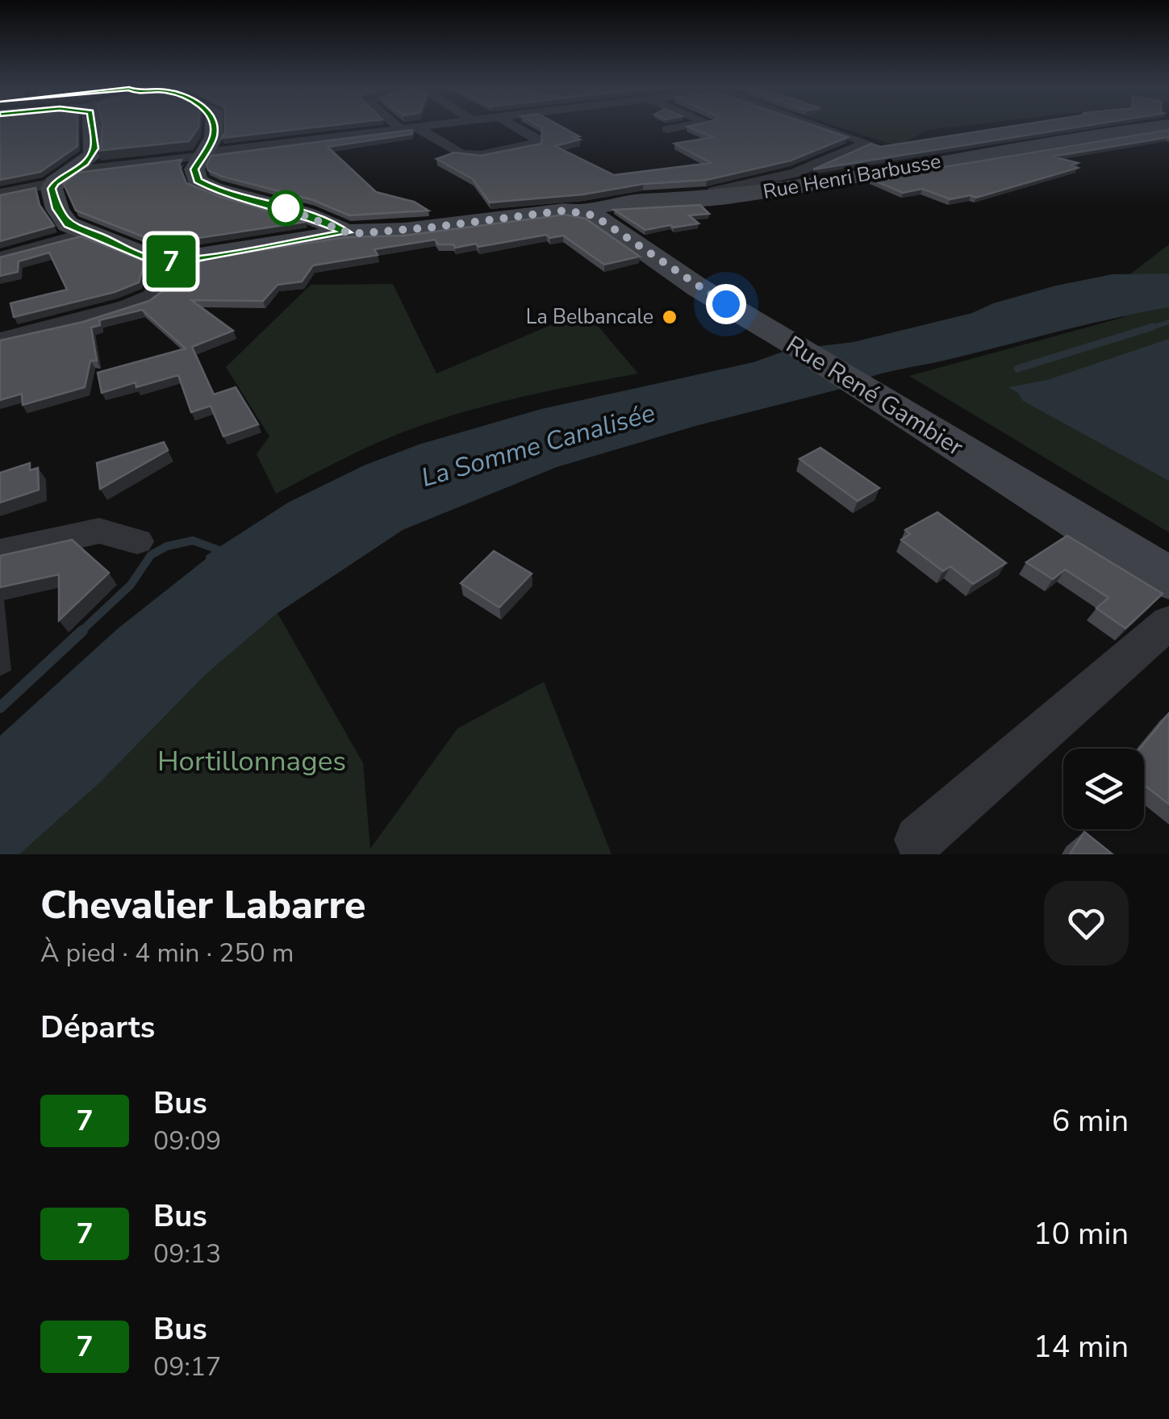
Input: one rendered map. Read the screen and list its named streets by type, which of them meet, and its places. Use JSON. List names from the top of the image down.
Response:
{
  "streets": {
    "street": ["Rue Henri Barbusse", "Rue René Gambier"]
  },
  "crossings": [
    ["Rue Henri Barbusse", "Rue René Gambier"]
  ],
  "water": ["La Somme Canalisée"],
  "parks": ["Hortillonnages"],
  "places": ["La Belbancale"],
  "lines": ["bus line 7"],
  "page": {
    "on_map": "7",
    "heading": [
      ["Chevalier Labarre", "À pied · 4 min · 250 m"],
      "Départs"
    ],
    "list": [
      {
        "mark": "7",
        "name": "Bus",
        "note": "09:09",
        "value": "6 min"
      },
      {
        "mark": "7",
        "name": "Bus",
        "note": "09:13",
        "value": "10 min"
      },
      {
        "mark": "7",
        "name": "Bus",
        "note": "09:17",
        "value": "14 min"
      }
    ]
  }
}
